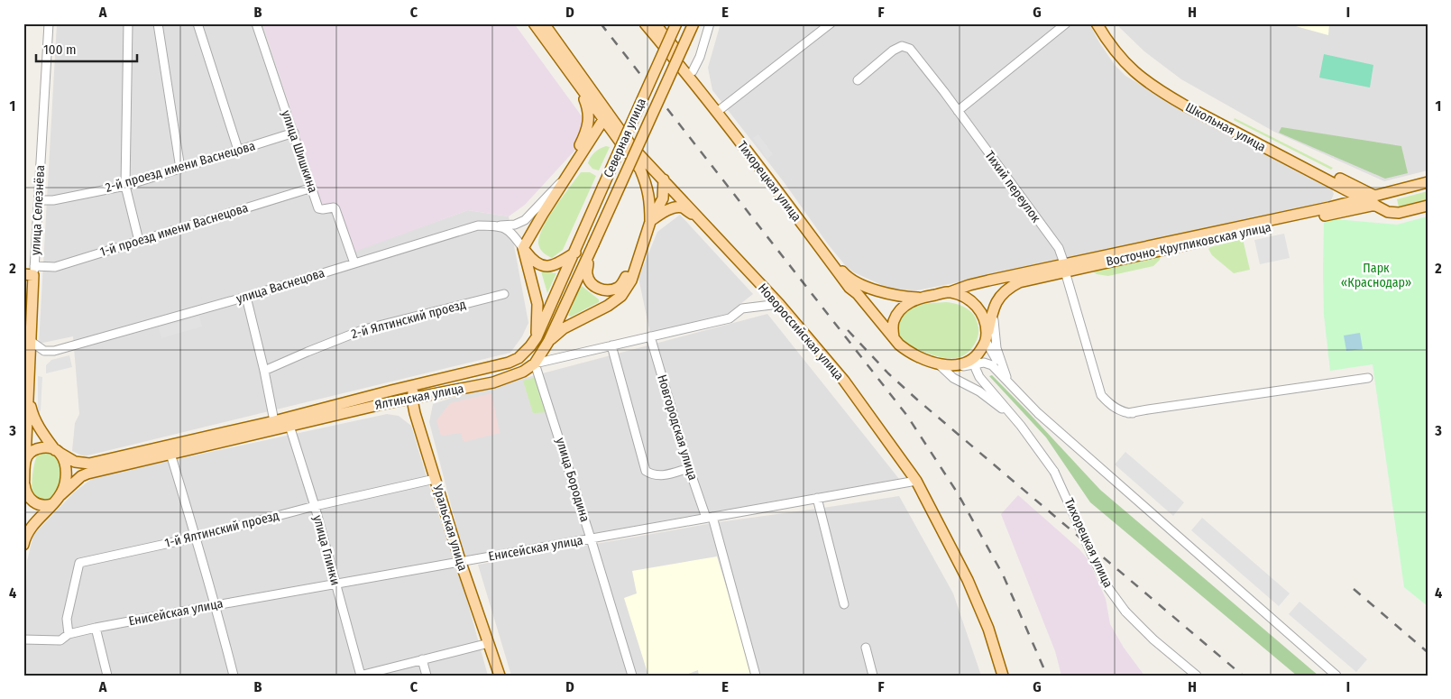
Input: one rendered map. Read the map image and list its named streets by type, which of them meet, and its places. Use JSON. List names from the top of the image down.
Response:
{
  "streets": {
    "main road": [
      "Школьная улица",
      "Северная улица",
      "Тихорецкая улица",
      "улица Селезнёва",
      "Восточно-Кругликовская улица",
      "Новороссийская улица",
      "Ялтинская улица",
      "Уральская улица"
    ],
    "street": [
      "улица Шишкина",
      "2-й проезд имени Васнецова",
      "Тихий переулок",
      "1-й проезд имени Васнецова",
      "улица Васнецова",
      "2-й Ялтинский проезд",
      "Новгородская улица",
      "улица Бородина",
      "1-й Ялтинский проезд",
      "Енисейская улица",
      "улица Глинки"
    ]
  },
  "crossings": [
    ["Школьная улица", "Восточно-Кругликовская улица"],
    ["Северная улица", "Новороссийская улица"],
    ["Северная улица", "Ялтинская улица"],
    ["Северная улица", "улица Бородина"],
    ["улица Шишкина", "2-й проезд имени Васнецова"],
    ["улица Шишкина", "1-й проезд имени Васнецова"],
    ["улица Шишкина", "улица Васнецова"],
    ["2-й проезд имени Васнецова", "улица Селезнёва"],
    ["Тихорецкая улица", "Восточно-Кругликовская улица"],
    ["Тихий переулок", "Восточно-Кругликовская улица"],
    ["улица Селезнёва", "1-й проезд имени Васнецова"],
    ["улица Селезнёва", "улица Васнецова"],
    ["улица Селезнёва", "Ялтинская улица"],
    ["Новороссийская улица", "Ялтинская улица"],
    ["Новороссийская улица", "Енисейская улица"],
    ["Ялтинская улица", "Новгородская улица"],
    ["Ялтинская улица", "улица Бородина"],
    ["Ялтинская улица", "Уральская улица"],
    ["Ялтинская улица", "улица Глинки"],
    ["Новгородская улица", "Енисейская улица"],
    ["улица Бородина", "Енисейская улица"],
    ["Уральская улица", "1-й Ялтинский проезд"],
    ["Уральская улица", "Енисейская улица"],
    ["1-й Ялтинский проезд", "Енисейская улица"],
    ["1-й Ялтинский проезд", "улица Глинки"],
    ["Енисейская улица", "улица Глинки"]
  ],
  "parks": ["Парк «Краснодар»"],
  "scale_bar": "100 m",
  "grid": {
    "columns": [
      "A",
      "B",
      "C",
      "D",
      "E",
      "F",
      "G",
      "H",
      "I"
    ],
    "rows": [
      "1",
      "2",
      "3",
      "4"
    ]
  }
}
